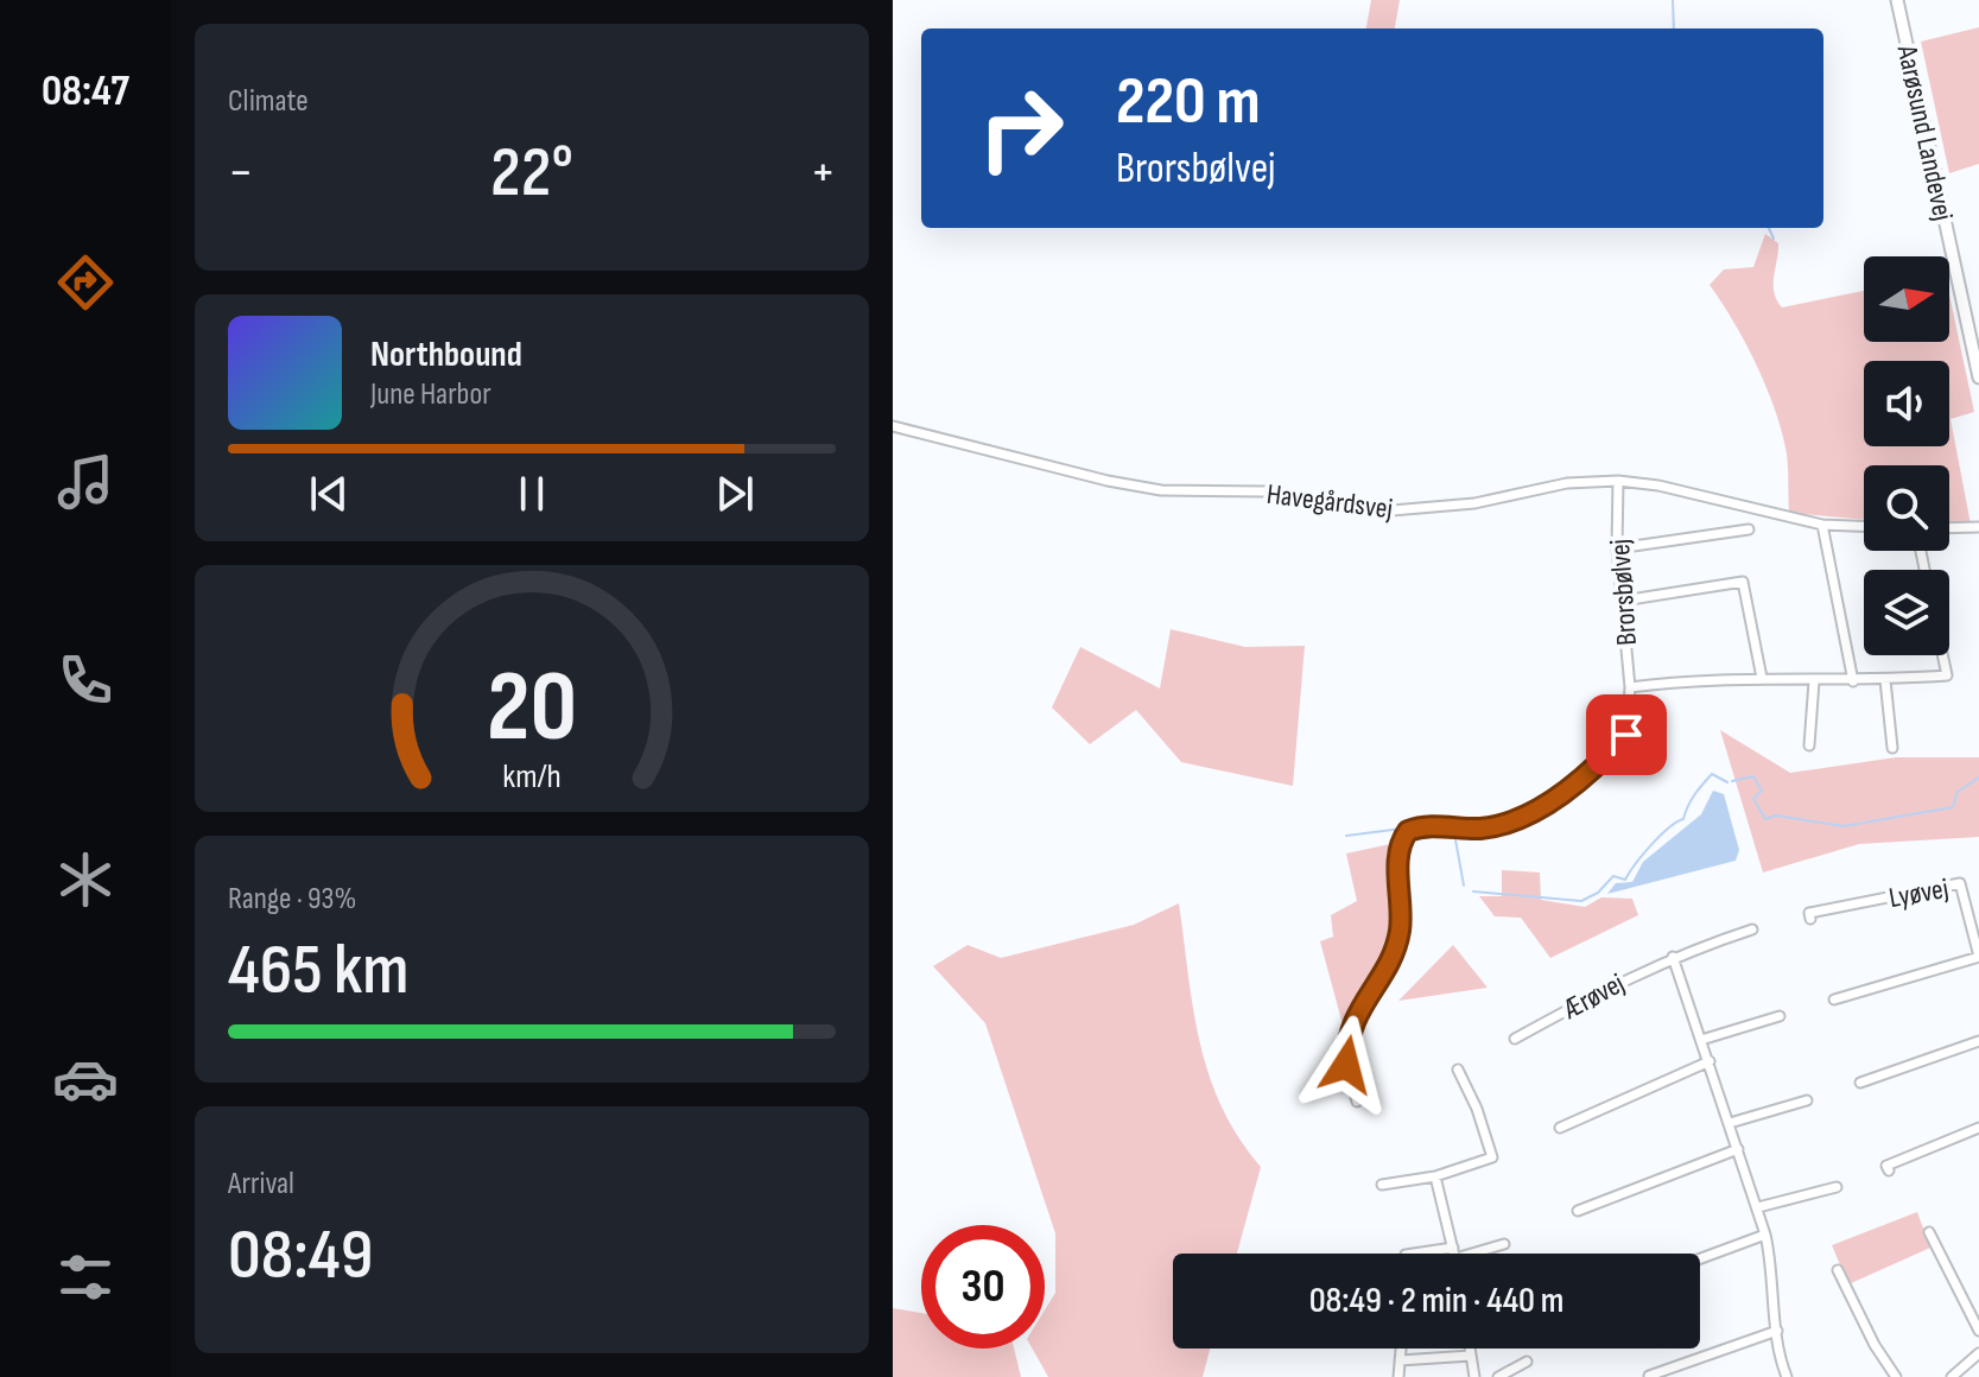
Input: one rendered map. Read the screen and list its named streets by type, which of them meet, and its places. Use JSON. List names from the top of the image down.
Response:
{
  "streets": {
    "street": [
      "Aarøsund Landevej",
      "Havegårdsvej",
      "Brorsbølvej",
      "Lyøvej",
      "Ærøvej"
    ]
  },
  "crossings": [
    ["Havegårdsvej", "Brorsbølvej"]
  ],
  "north": "right",
  "page": {
    "tabs": "08:47",
    "tile": [
      "Climate",
      ["Range · 93%", "465 km"],
      ["Arrival", "08:49"]
    ],
    "turn": ["220 m", "Brorsbølvej"],
    "heat": ["−", "22°", "+"],
    "song": ["Northbound", "June Harbor"],
    "limit": "30",
    "trip": "08:49 · 2 min · 440 m",
    "gauge": ["20", "km/h"]
  }
}
